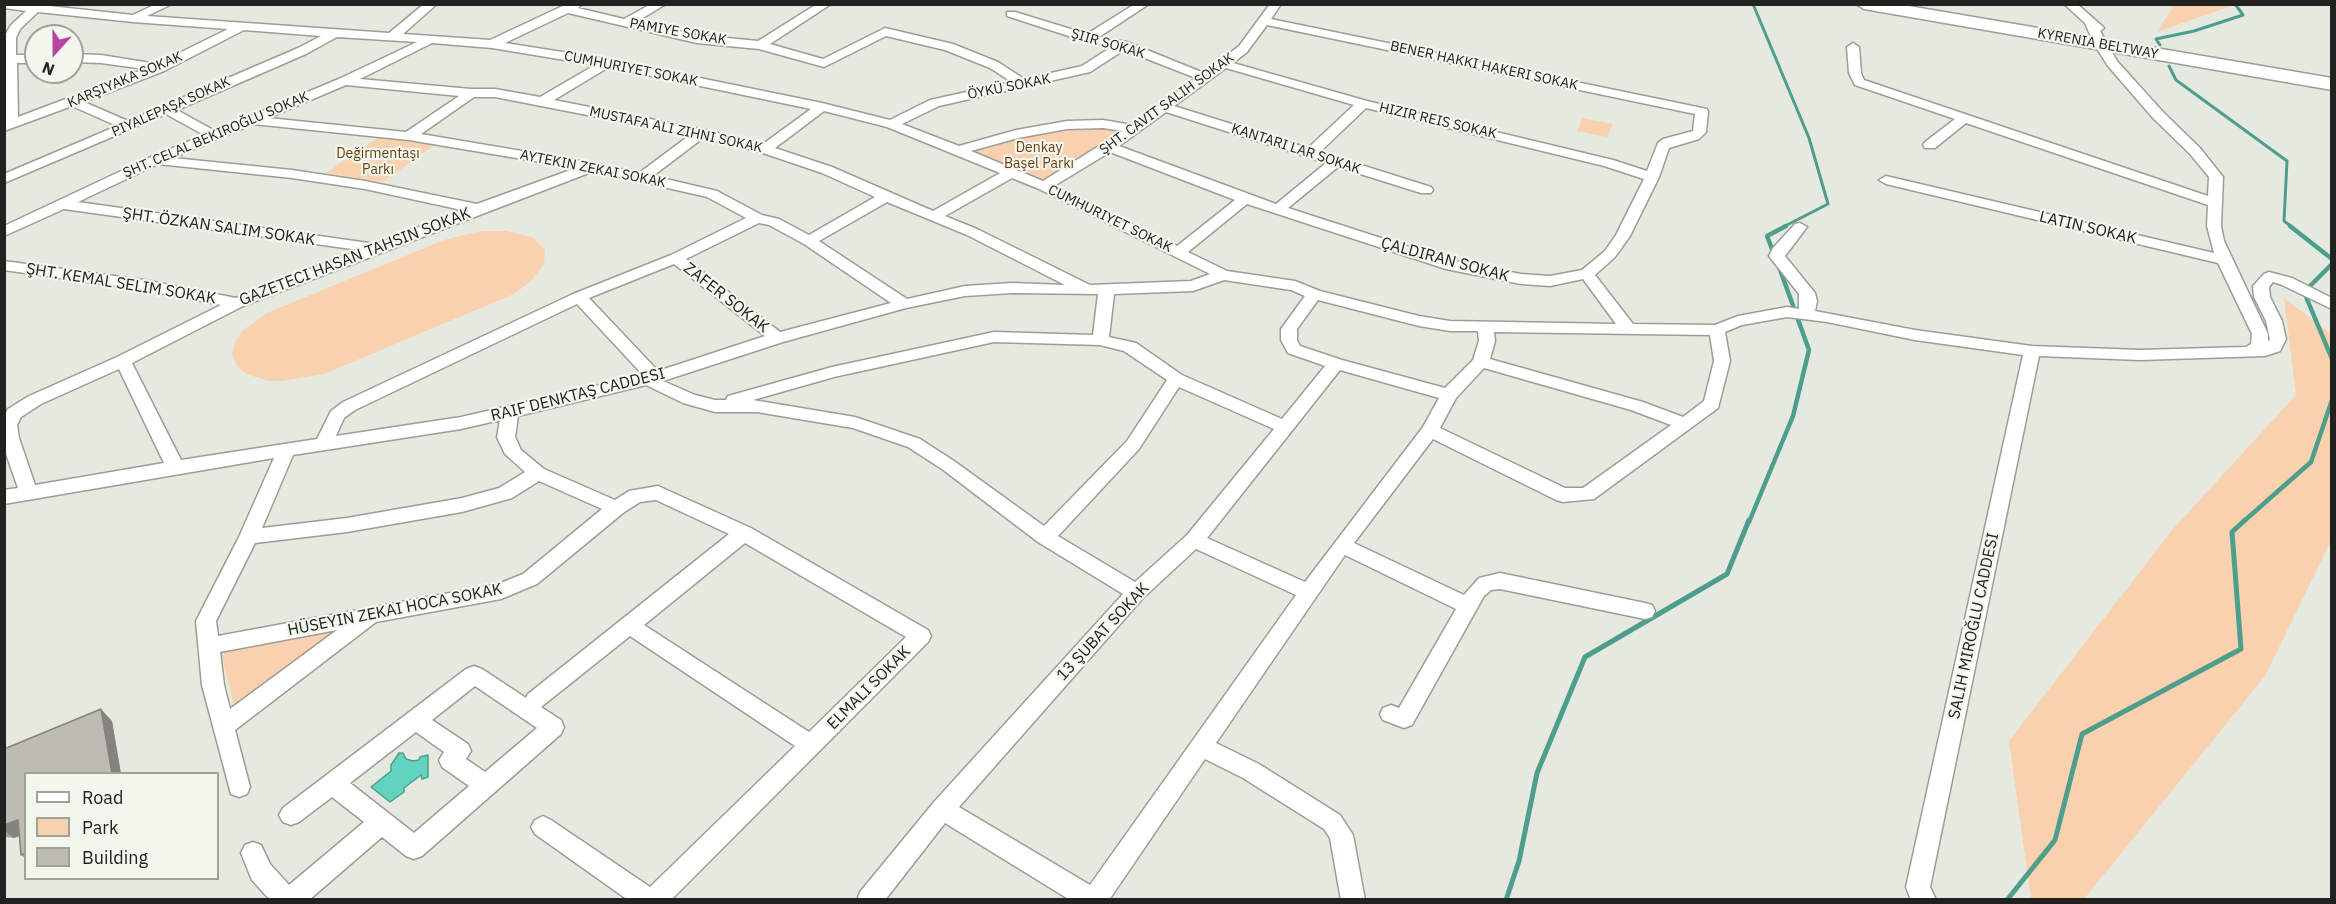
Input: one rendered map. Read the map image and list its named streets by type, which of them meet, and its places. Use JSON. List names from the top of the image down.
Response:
{
  "streets": {
    "highway": ["KYRENIA BELTWAY"],
    "street": [
      "PAMIYE SOKAK",
      "ŞIIR SOKAK",
      "CUMHURIYET SOKAK",
      "ÖYKÜ SOKAK",
      "ŞHT. CAVIT SALIH SOKAK",
      "PIYALEPAŞA SOKAK",
      "MUSTAFA ALI ZIHNI SOKAK",
      "ŞHT. CELAL BEKIROĞLU SOKAK",
      "AYTEKIN ZEKAI SOKAK",
      "ŞHT. ÖZKAN SALIM SOKAK",
      "LATIN SOKAK",
      "GAZETECI HASAN TAHSIN SOKAK",
      "ŞHT. KEMAL SELIM SOKAK",
      "ZAFER SOKAK",
      "RAIF DENKTAŞ CADDESI",
      "HÜSEYIN ZEKAI HOCA SOKAK",
      "SALIH MIROĞLU CADDESI",
      "13 ŞUBAT SOKAK"
    ]
  },
  "crossings": [
    ["PAMIYE SOKAK", "ÖYKÜ SOKAK"],
    ["ŞIIR SOKAK", "ÖYKÜ SOKAK"],
    ["ŞIIR SOKAK", "ŞHT. CAVIT SALIH SOKAK"],
    ["CUMHURIYET SOKAK", "ÖYKÜ SOKAK"],
    ["CUMHURIYET SOKAK", "ŞHT. CAVIT SALIH SOKAK"],
    ["CUMHURIYET SOKAK", "PIYALEPAŞA SOKAK"],
    ["CUMHURIYET SOKAK", "ŞHT. CELAL BEKIROĞLU SOKAK"],
    ["CUMHURIYET SOKAK", "RAIF DENKTAŞ CADDESI"],
    ["MUSTAFA ALI ZIHNI SOKAK", "ŞHT. CELAL BEKIROĞLU SOKAK"],
    ["MUSTAFA ALI ZIHNI SOKAK", "RAIF DENKTAŞ CADDESI"],
    ["ŞHT. CELAL BEKIROĞLU SOKAK", "AYTEKIN ZEKAI SOKAK"],
    ["ŞHT. CELAL BEKIROĞLU SOKAK", "ŞHT. ÖZKAN SALIM SOKAK"],
    ["AYTEKIN ZEKAI SOKAK", "GAZETECI HASAN TAHSIN SOKAK"],
    ["AYTEKIN ZEKAI SOKAK", "RAIF DENKTAŞ CADDESI"],
    ["ŞHT. ÖZKAN SALIM SOKAK", "GAZETECI HASAN TAHSIN SOKAK"],
    ["GAZETECI HASAN TAHSIN SOKAK", "ŞHT. KEMAL SELIM SOKAK"],
    ["GAZETECI HASAN TAHSIN SOKAK", "RAIF DENKTAŞ CADDESI"],
    ["ZAFER SOKAK", "RAIF DENKTAŞ CADDESI"]
  ],
  "parks": ["Denkay Başel Parkı", "Değirmentaşı Parkı"],
  "legend": ["Road", "Park", "Building"],
  "north": "bottom"
}
